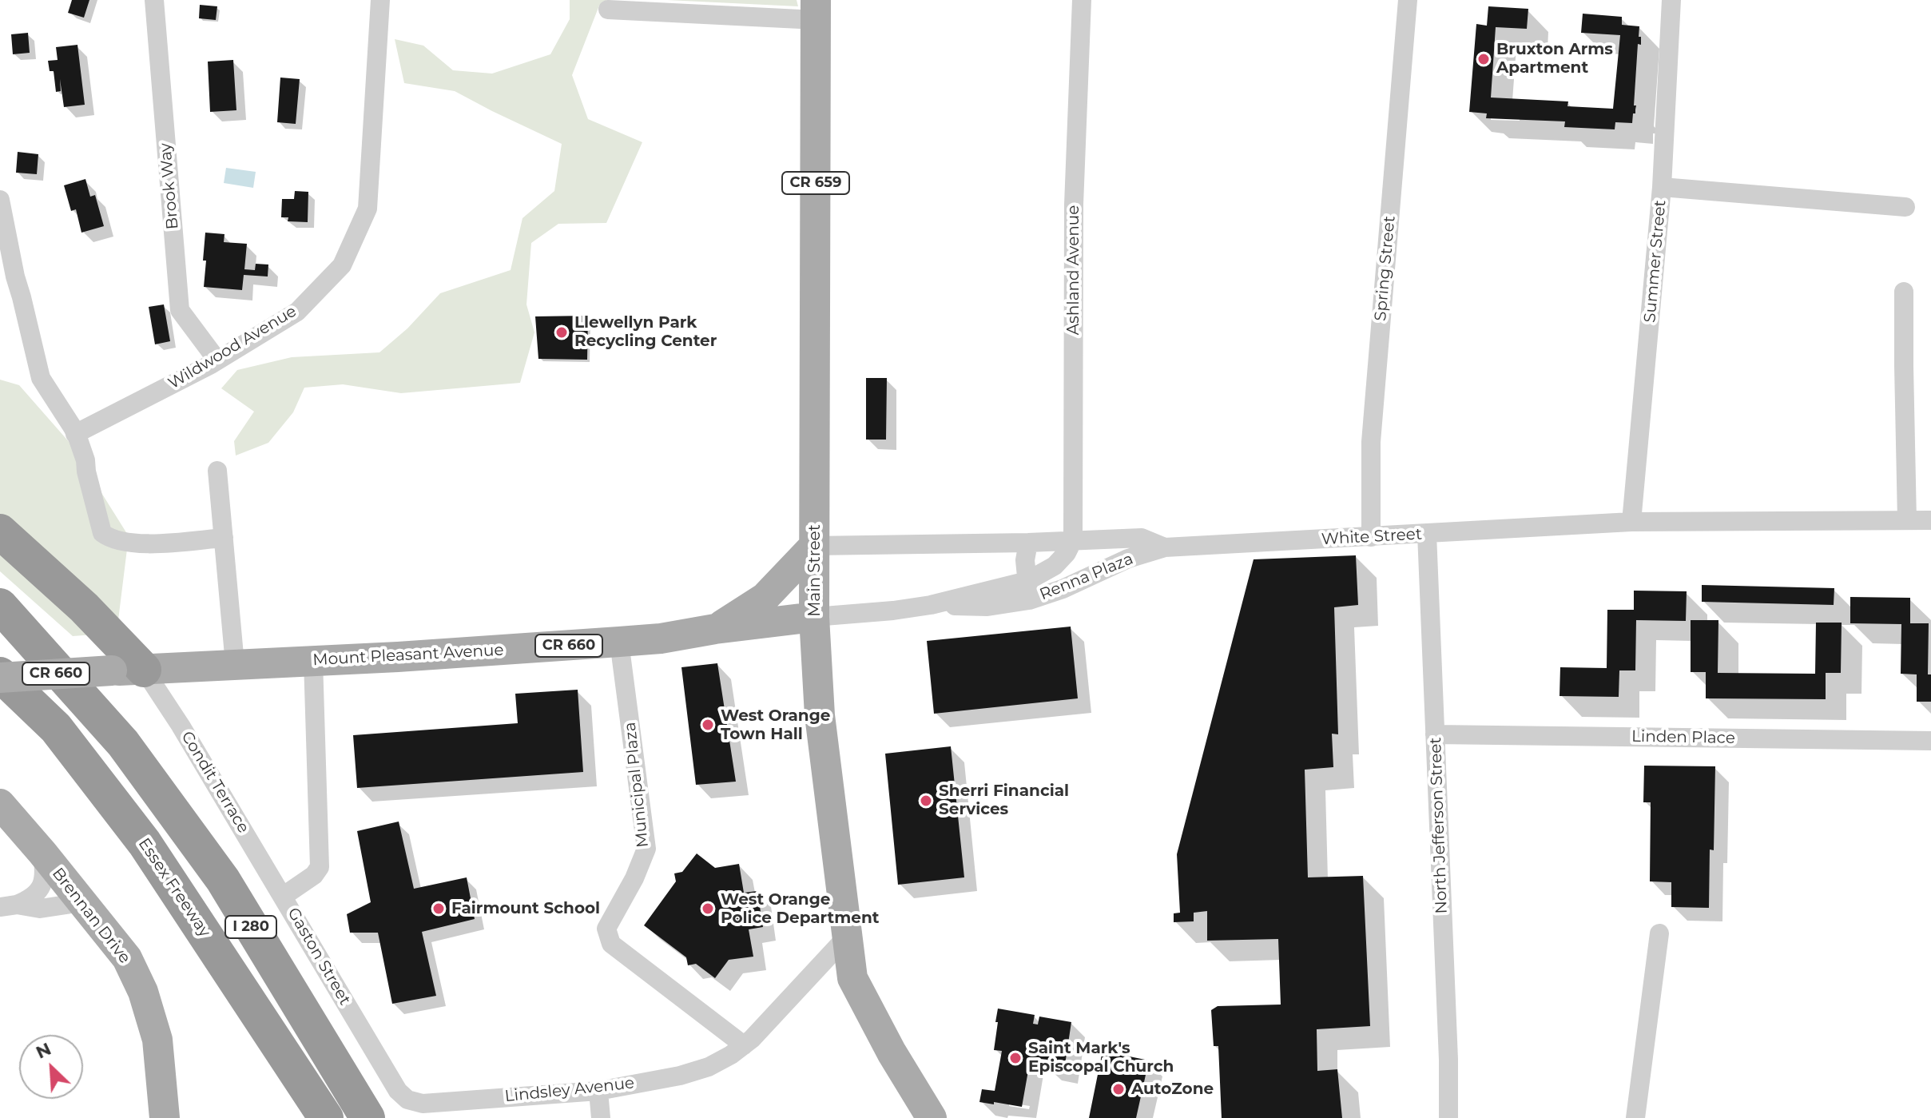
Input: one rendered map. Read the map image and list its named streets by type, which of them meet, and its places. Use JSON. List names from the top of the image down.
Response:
{
  "streets": {
    "highway": ["Essex Freeway", "I 280"],
    "main road": [
      "CR 659",
      "Main Street",
      "CR 660",
      "Mount Pleasant Avenue",
      "Brennan Drive"
    ],
    "street": [
      "Brook Way",
      "Summer Street",
      "Spring Street",
      "Ashland Avenue",
      "Wildwood Avenue",
      "White Street",
      "Renna Plaza",
      "Linden Place",
      "Condit Terrace",
      "Municipal Plaza",
      "North Jefferson Street",
      "Gaston Street",
      "Lindsley Avenue"
    ]
  },
  "crossings": [
    ["Brook Way", "Wildwood Avenue"],
    ["Summer Street", "White Street"],
    ["Spring Street", "White Street"],
    ["Ashland Avenue", "White Street"],
    ["Ashland Avenue", "Renna Plaza"],
    ["White Street", "Main Street"],
    ["White Street", "Renna Plaza"],
    ["White Street", "North Jefferson Street"],
    ["Main Street", "Renna Plaza"],
    ["Main Street", "Mount Pleasant Avenue"],
    ["Main Street", "Lindsley Avenue"],
    ["Renna Plaza", "Mount Pleasant Avenue"],
    ["Mount Pleasant Avenue", "Condit Terrace"],
    ["Mount Pleasant Avenue", "Municipal Plaza"],
    ["Mount Pleasant Avenue", "Essex Freeway"],
    ["Mount Pleasant Avenue", "Gaston Street"],
    ["Linden Place", "North Jefferson Street"],
    ["Condit Terrace", "Gaston Street"],
    ["Municipal Plaza", "Lindsley Avenue"],
    ["Gaston Street", "Lindsley Avenue"]
  ],
  "places": [
    "Bruxton Arms Apartment",
    "Llewellyn Park Recycling Center",
    "West Orange Town Hall",
    "Sherri Financial Services",
    "Fairmount School",
    "West Orange Police Department",
    "Saint Mark's Episcopal Church",
    "AutoZone"
  ],
  "north": "top left"
}
